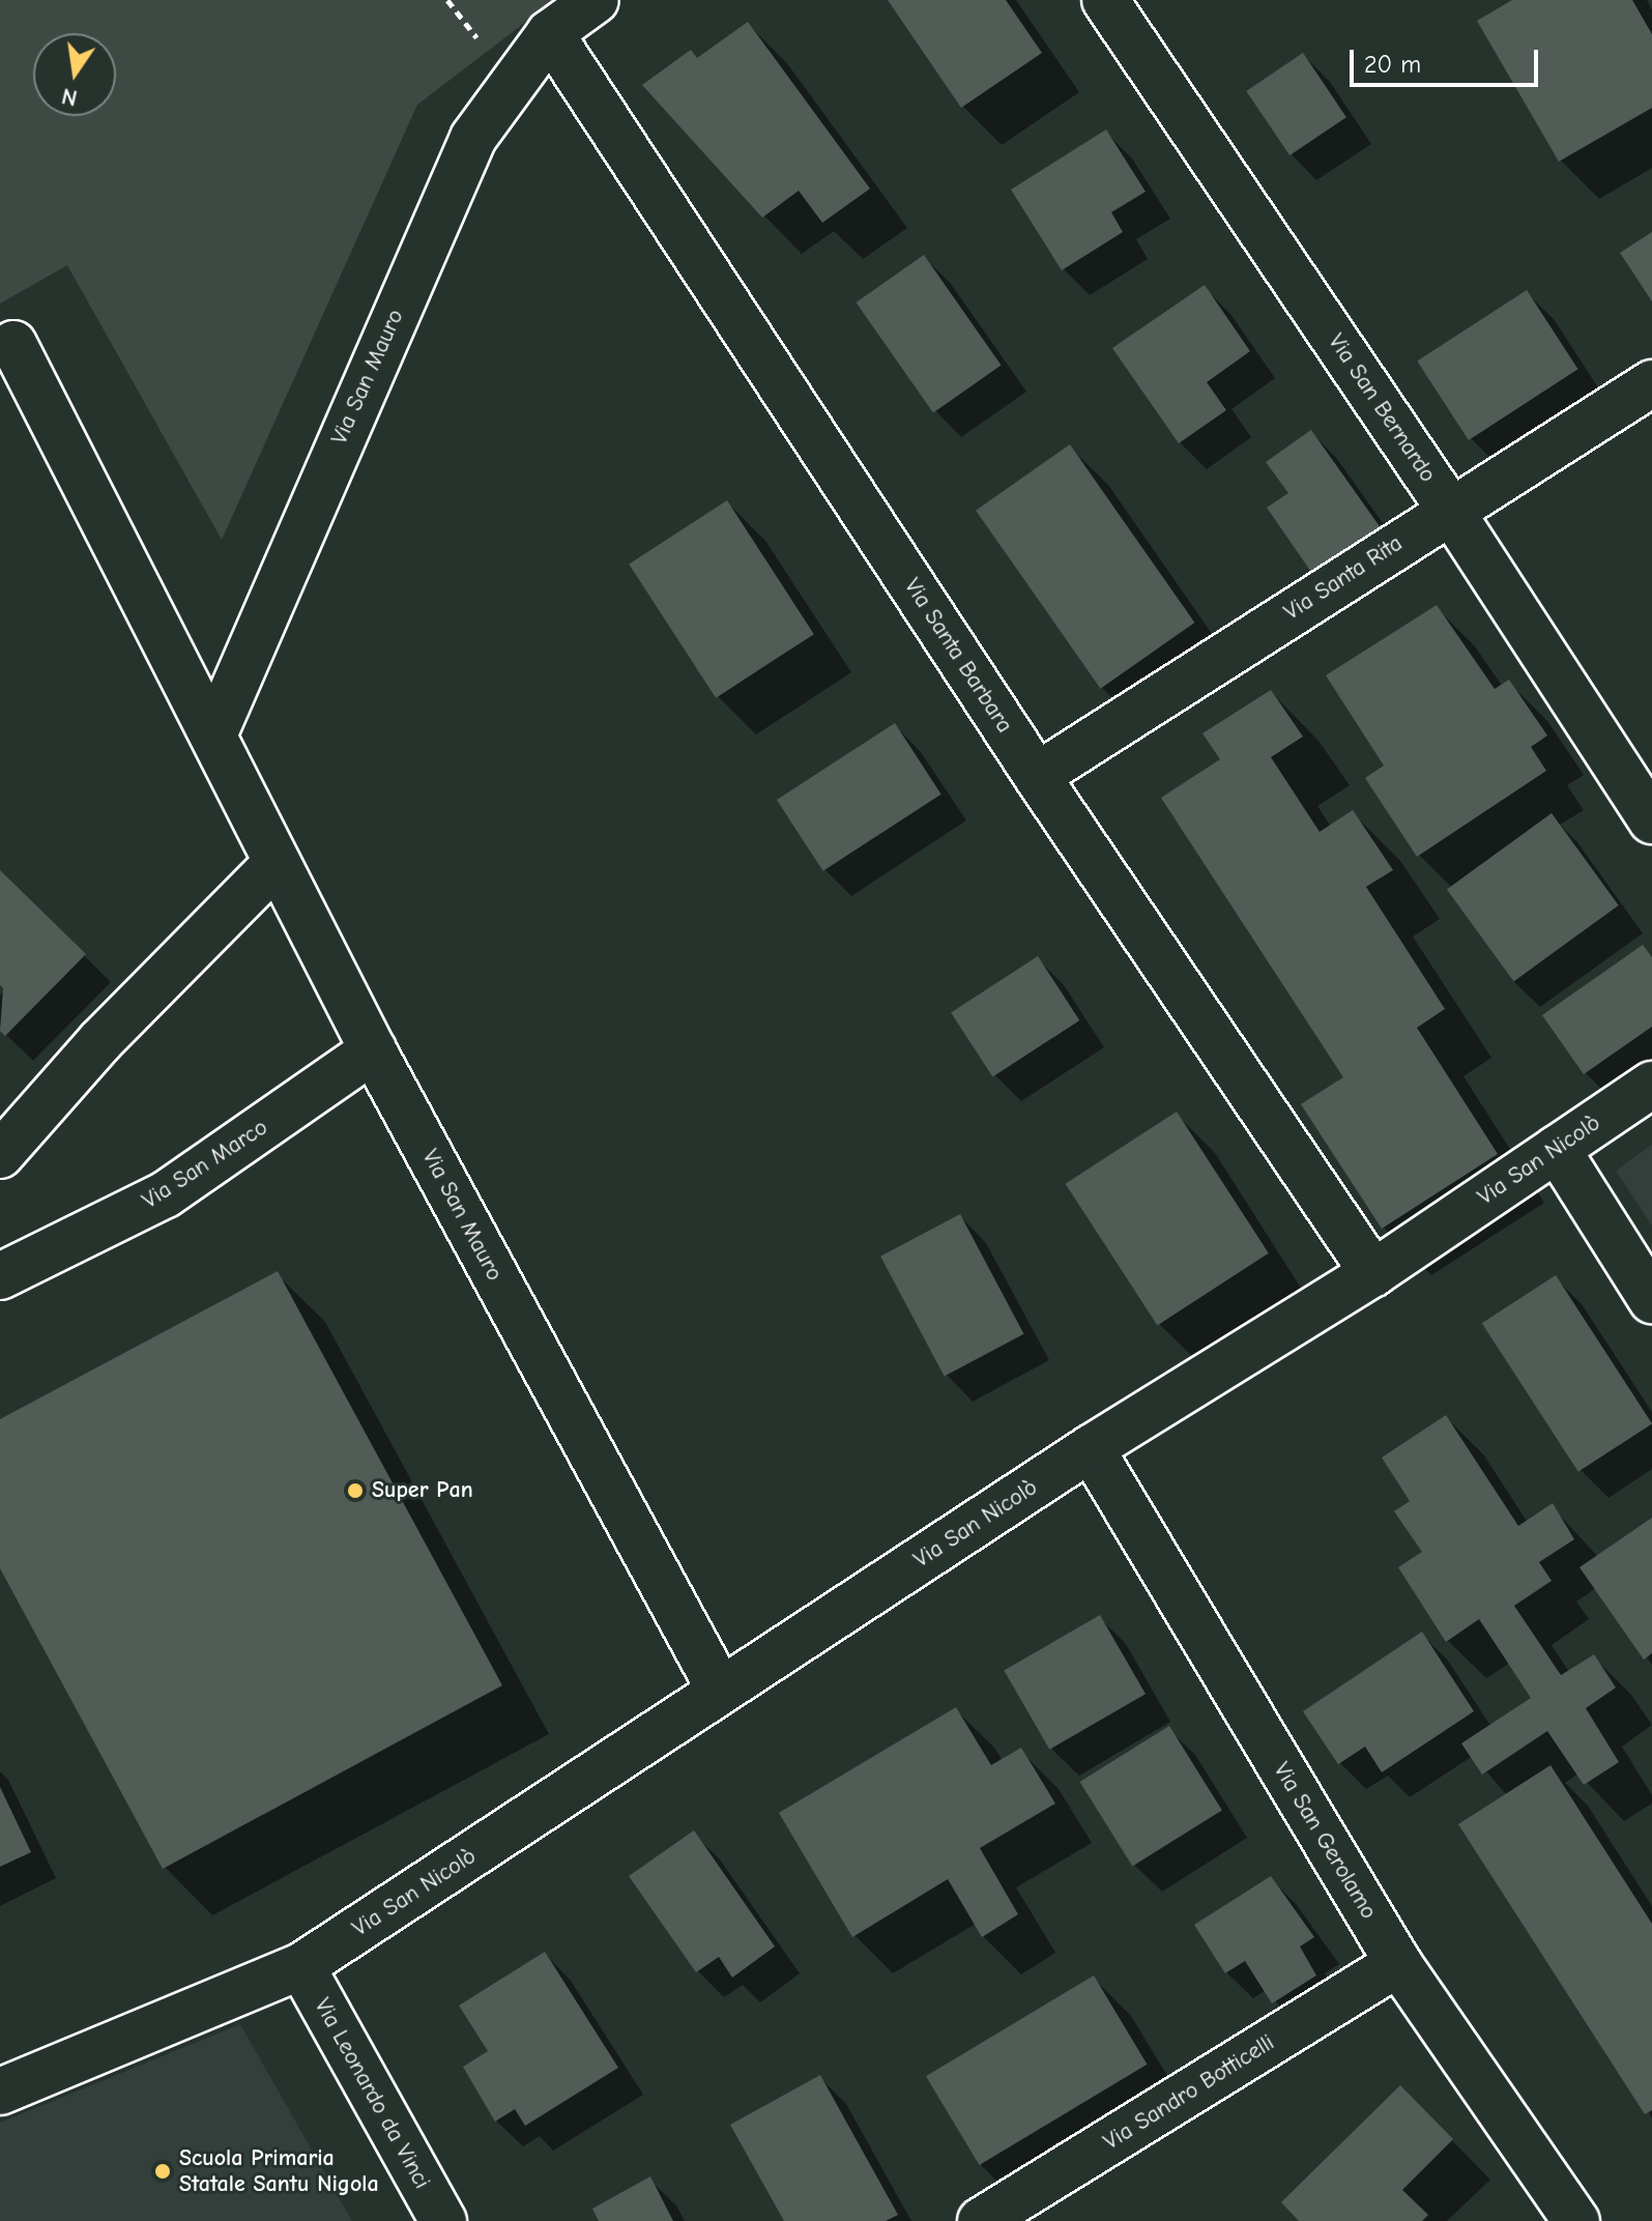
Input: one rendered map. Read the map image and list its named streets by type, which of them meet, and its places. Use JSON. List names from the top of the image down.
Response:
{
  "streets": {
    "street": [
      "Via San Mauro",
      "Via San Bernardo",
      "Via Santa Rita",
      "Via Santa Barbara",
      "Via San Nicolò",
      "Via San Marco",
      "Via San Gerolamo",
      "Via Sandro Botticelli",
      "Via Leonardo da Vinci"
    ]
  },
  "crossings": [
    ["Via San Mauro", "Via Santa Barbara"],
    ["Via San Mauro", "Via San Nicolò"],
    ["Via San Mauro", "Via San Marco"],
    ["Via San Bernardo", "Via Santa Rita"],
    ["Via Santa Rita", "Via Santa Barbara"],
    ["Via Santa Barbara", "Via San Nicolò"],
    ["Via San Nicolò", "Via San Gerolamo"],
    ["Via San Nicolò", "Via Leonardo da Vinci"],
    ["Via San Gerolamo", "Via Sandro Botticelli"]
  ],
  "places": ["Super Pan", "Scuola Primaria Statale Santu Nigola"],
  "scale_bar": "20 m",
  "north": "bottom"
}
